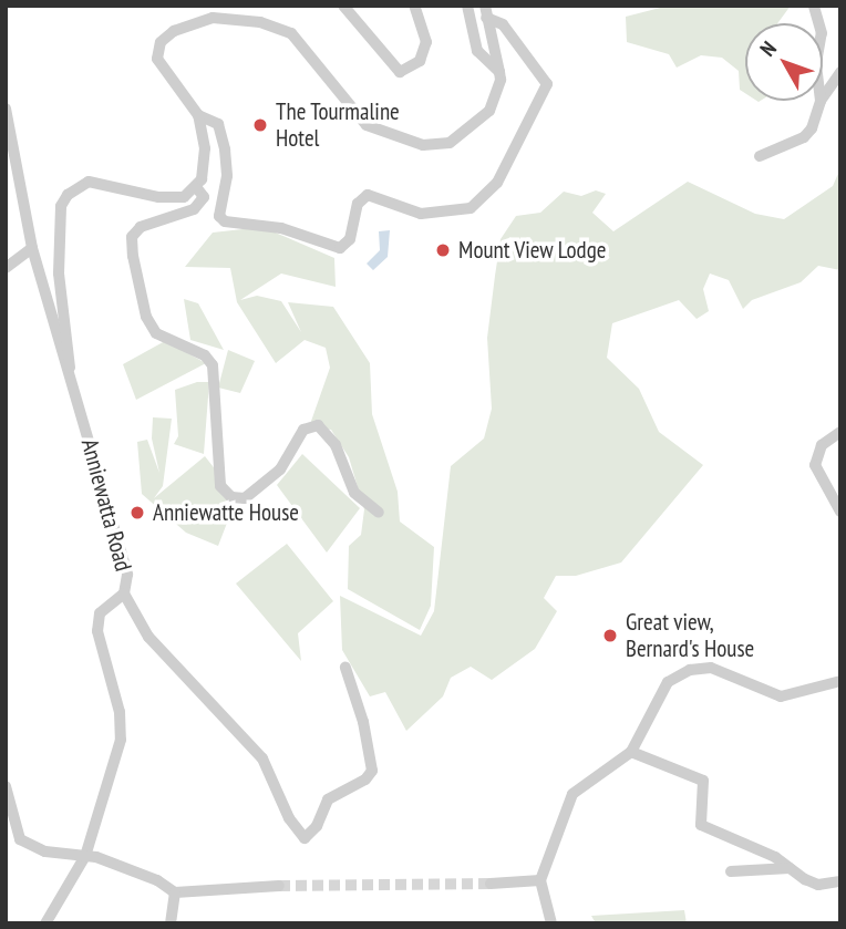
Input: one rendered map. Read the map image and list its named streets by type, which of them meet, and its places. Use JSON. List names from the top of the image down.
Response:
{
  "streets": {
    "street": ["Anniewatta Road"]
  },
  "places": [
    "The Tourmaline Hotel",
    "Mount View Lodge",
    "Anniewatte House",
    "Great view, Bernard's House"
  ],
  "north": "top left"
}
